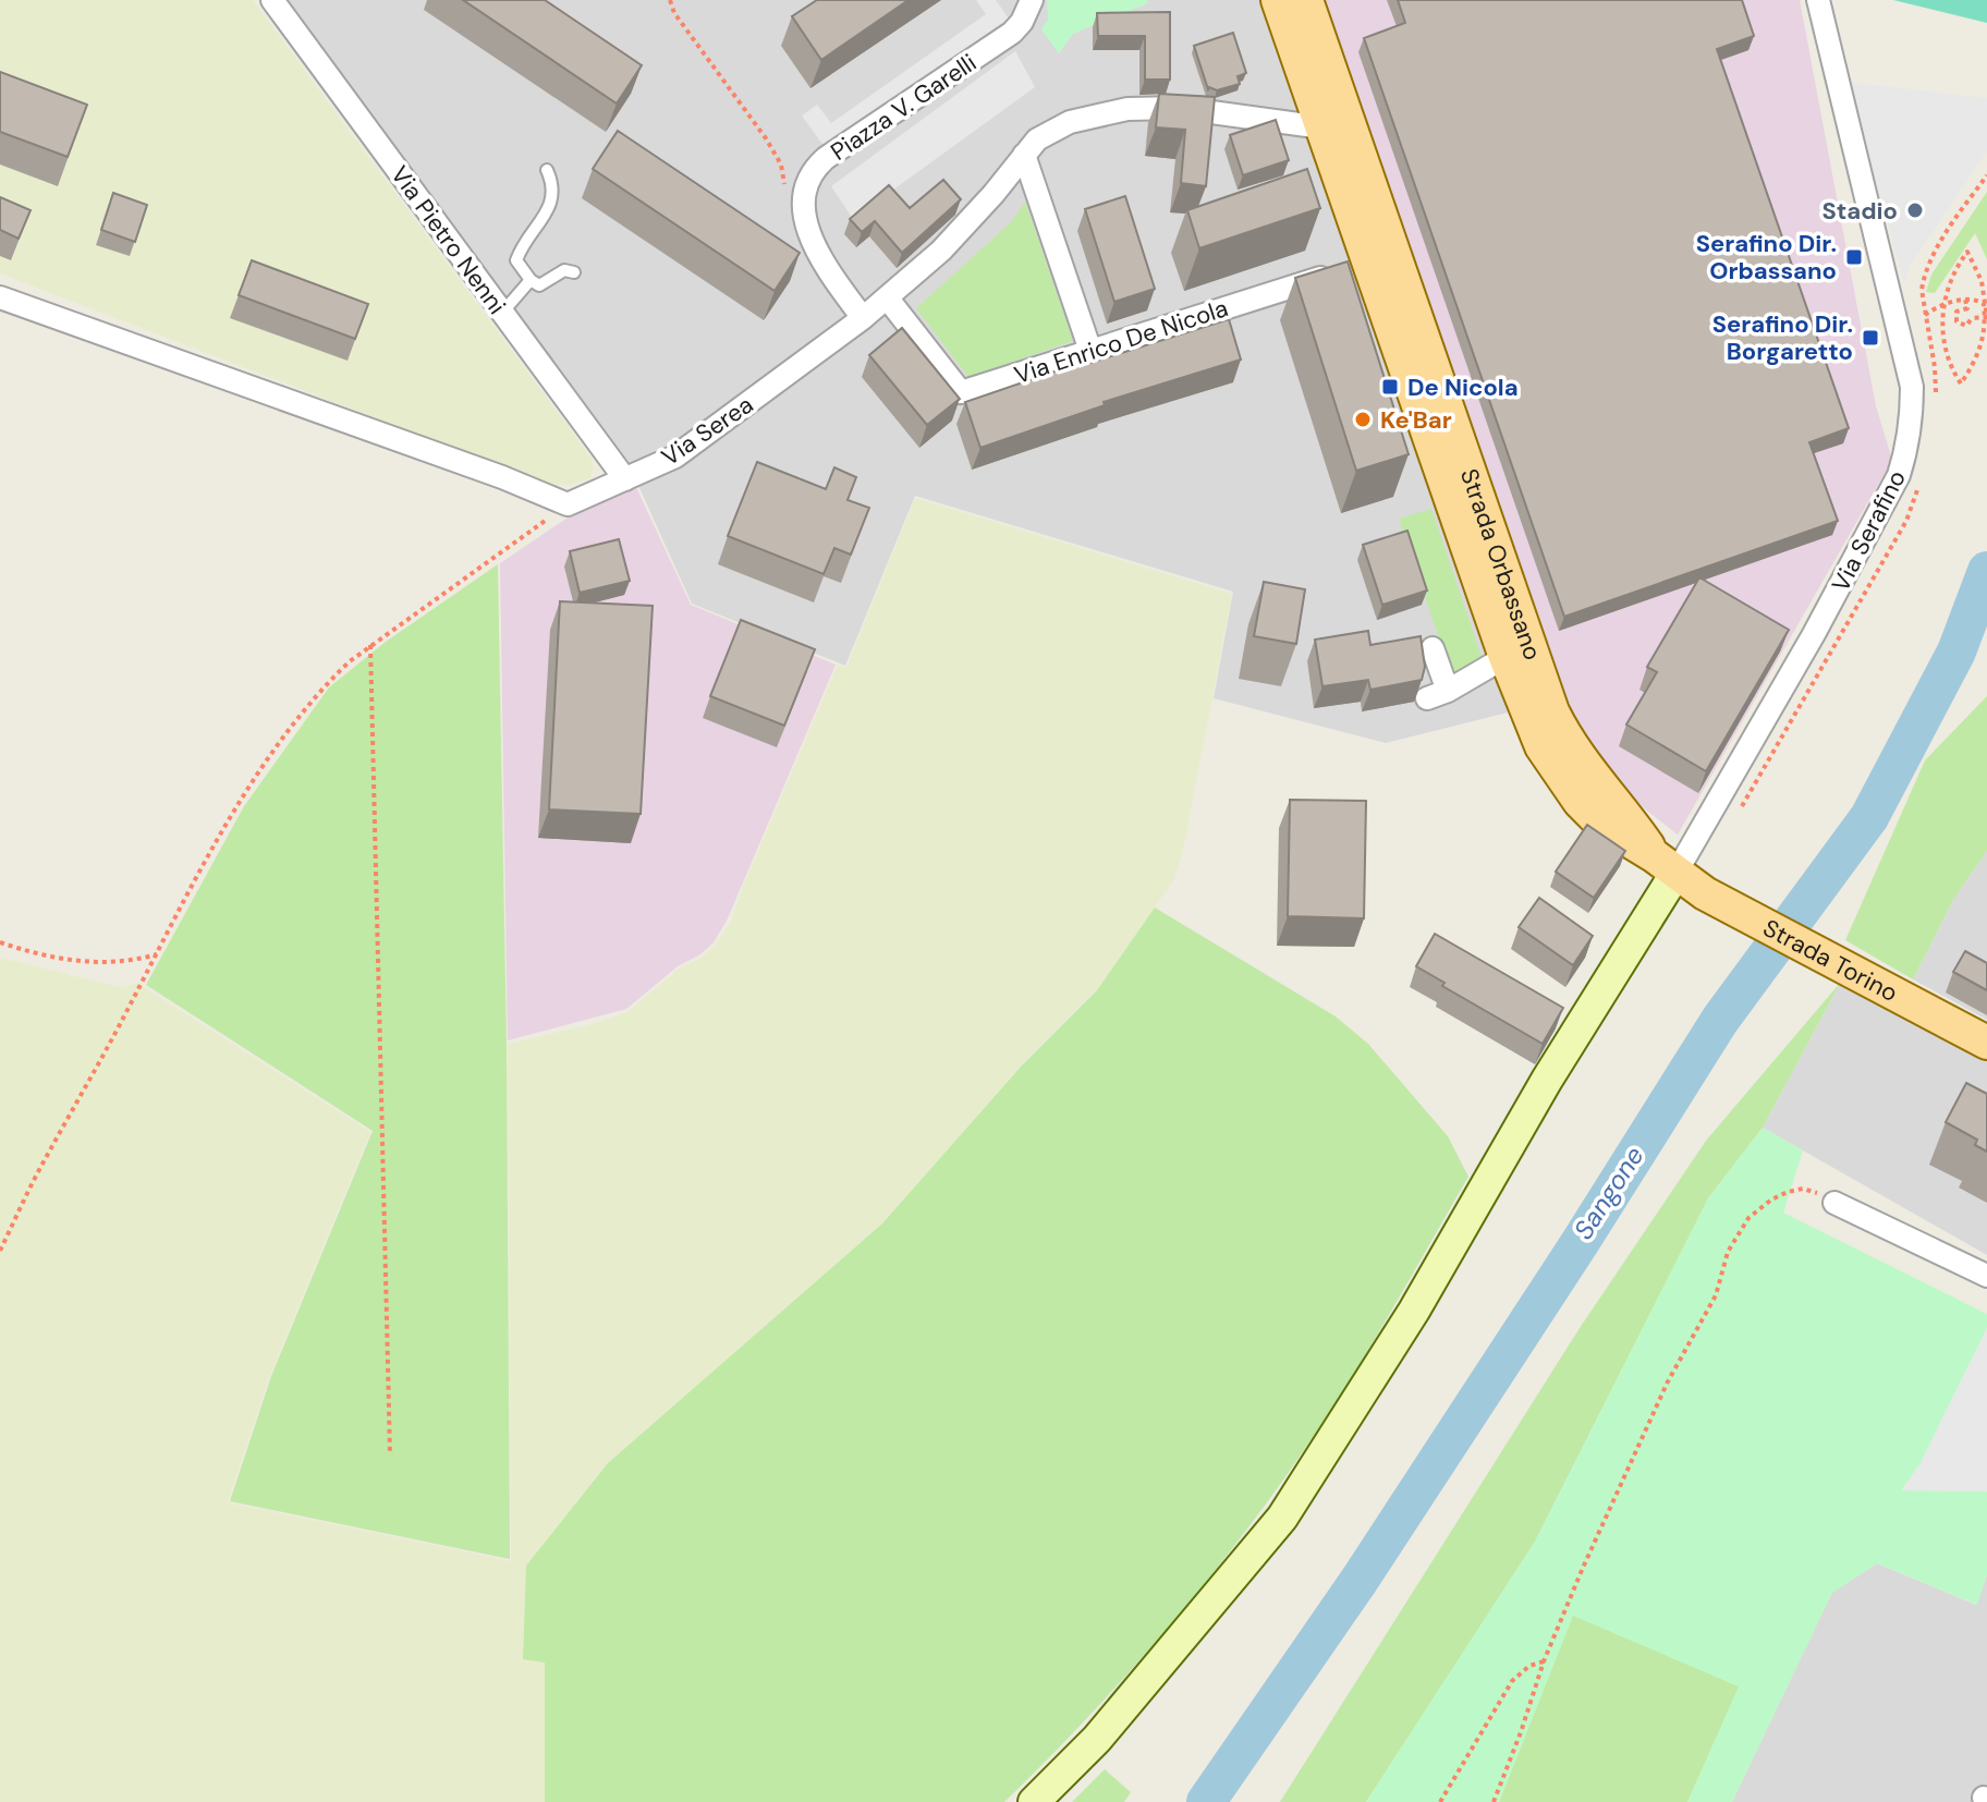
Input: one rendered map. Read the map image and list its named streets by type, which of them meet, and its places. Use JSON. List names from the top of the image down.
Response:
{
  "streets": {
    "main road": ["Strada Orbassano", "Strada Torino"],
    "street": [
      "Piazza V. Garelli",
      "Via Pietro Nenni",
      "Via Enrico De Nicola",
      "Via Serea",
      "Via Serafino"
    ]
  },
  "crossings": [
    ["Piazza V. Garelli", "Via Serea"],
    ["Via Pietro Nenni", "Via Serea"],
    ["Via Enrico De Nicola", "Via Serea"],
    ["Via Enrico De Nicola", "Strada Orbassano"],
    ["Via Serea", "Strada Orbassano"],
    ["Via Serafino", "Strada Orbassano"],
    ["Via Serafino", "Strada Torino"],
    ["Strada Orbassano", "Strada Torino"]
  ],
  "water": ["Sangone"],
  "places": {
    "other": ["Stadio", "Ke'Bar"],
    "transit": ["Serafino Dir. Orbassano", "Serafino Dir. Borgaretto", "De Nicola"]
  }
}
